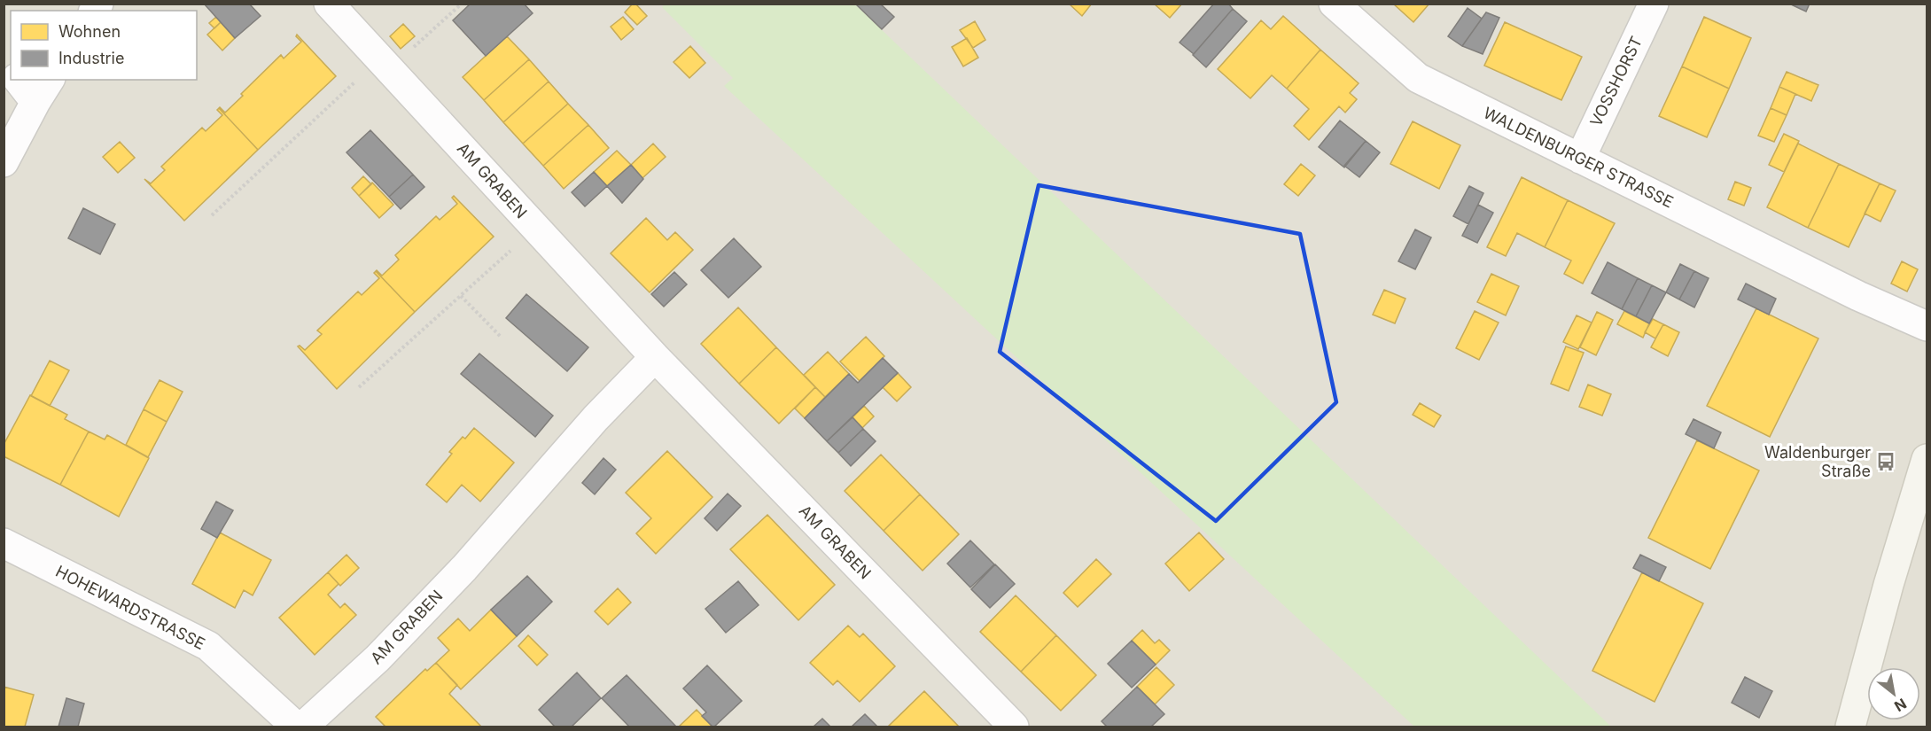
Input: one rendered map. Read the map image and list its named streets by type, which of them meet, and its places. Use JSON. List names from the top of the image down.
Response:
{
  "streets": {
    "street": [
      "VOSSHORST",
      "WALDENBURGER STRASSE",
      "AM GRABEN",
      "HOHEWARDSTRASSE"
    ]
  },
  "crossings": [
    ["VOSSHORST", "WALDENBURGER STRASSE"]
  ],
  "places": {
    "bus stop": ["Waldenburger Straße"]
  },
  "legend": ["Wohnen", "Industrie"],
  "north": "bottom right"
}
